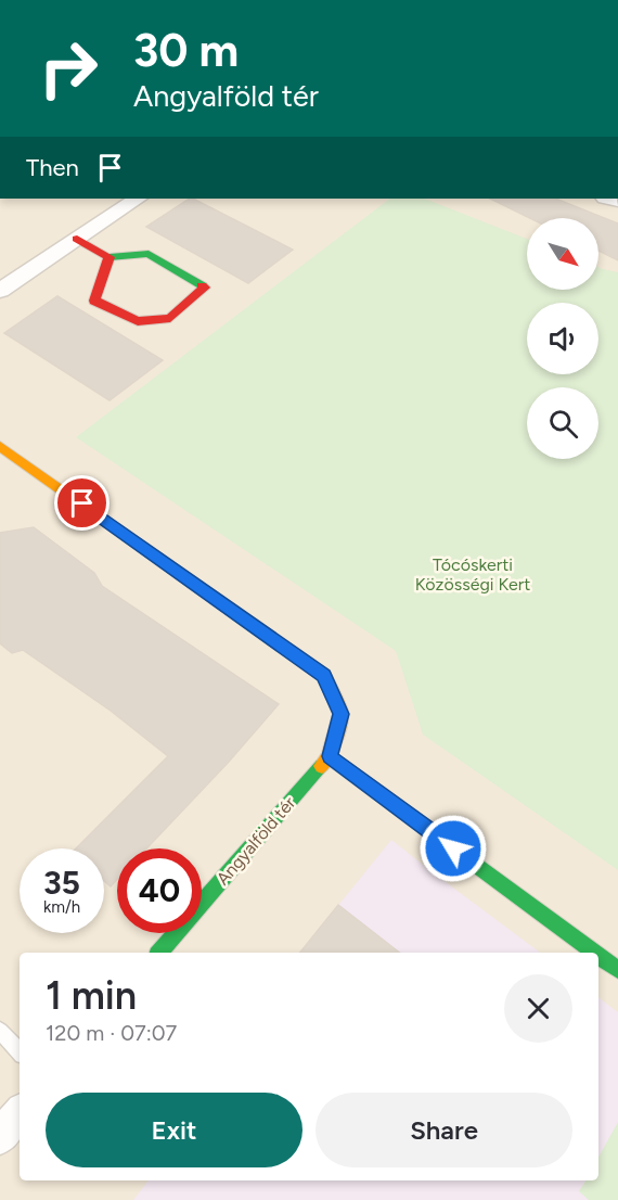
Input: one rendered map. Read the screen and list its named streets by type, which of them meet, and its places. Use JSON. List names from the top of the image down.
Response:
{
  "streets": {
    "street": ["Angyalföld tér"]
  },
  "parks": ["Tócóskerti Közösségi Kert"],
  "north": "bottom right",
  "page": {
    "turn": ["30 m", "Angyalföld tér"],
    "then": "Then",
    "speed": "35 km/h",
    "limit": "40",
    "heading": ["1 min", "120 m · 07:07"],
    "buttons": ["Exit", "Share"]
  }
}
